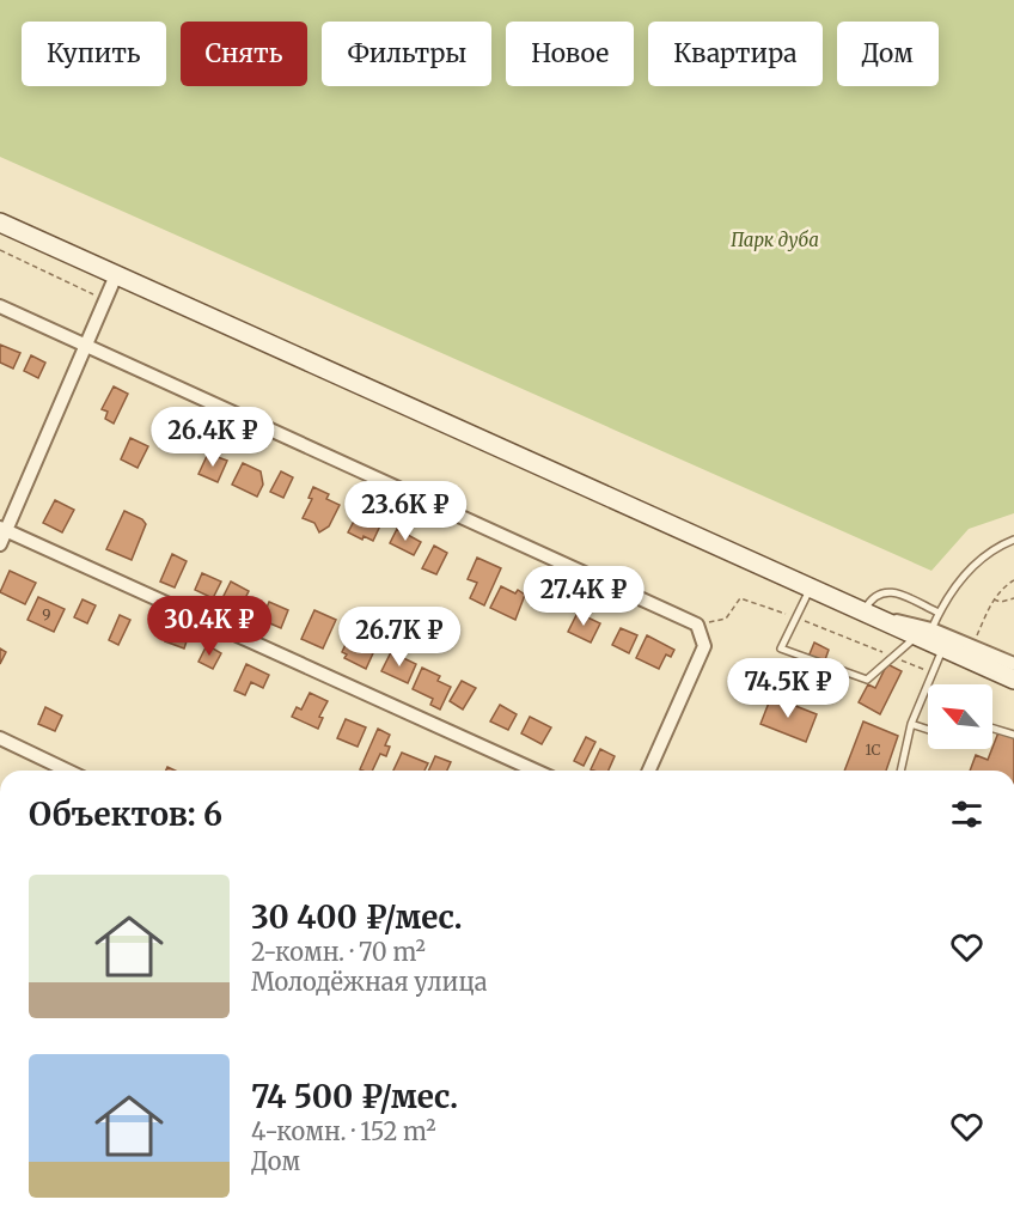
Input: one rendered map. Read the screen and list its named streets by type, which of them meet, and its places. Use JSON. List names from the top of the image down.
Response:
{
  "parks": ["Парк дуба"],
  "house_numbers": ["9", "1С"],
  "north": "top left",
  "page": {
    "chip": [
      "Купить",
      "Снять",
      "Фильтры",
      "Новое",
      "Квартира",
      "Дом"
    ],
    "price": [
      "26.4K ₽",
      "23.6K ₽",
      "27.4K ₽",
      "30.4K ₽",
      "26.7K ₽",
      "74.5K ₽"
    ],
    "heading": "Объектов: 6",
    "list": [
      {
        "name": "30 400 ₽/мес.",
        "note": "2-комн. · 70 m² · Молодёжная улица"
      },
      {
        "name": "74 500 ₽/мес.",
        "note": "4-комн. · 152 m² · Дом"
      }
    ]
  }
}
